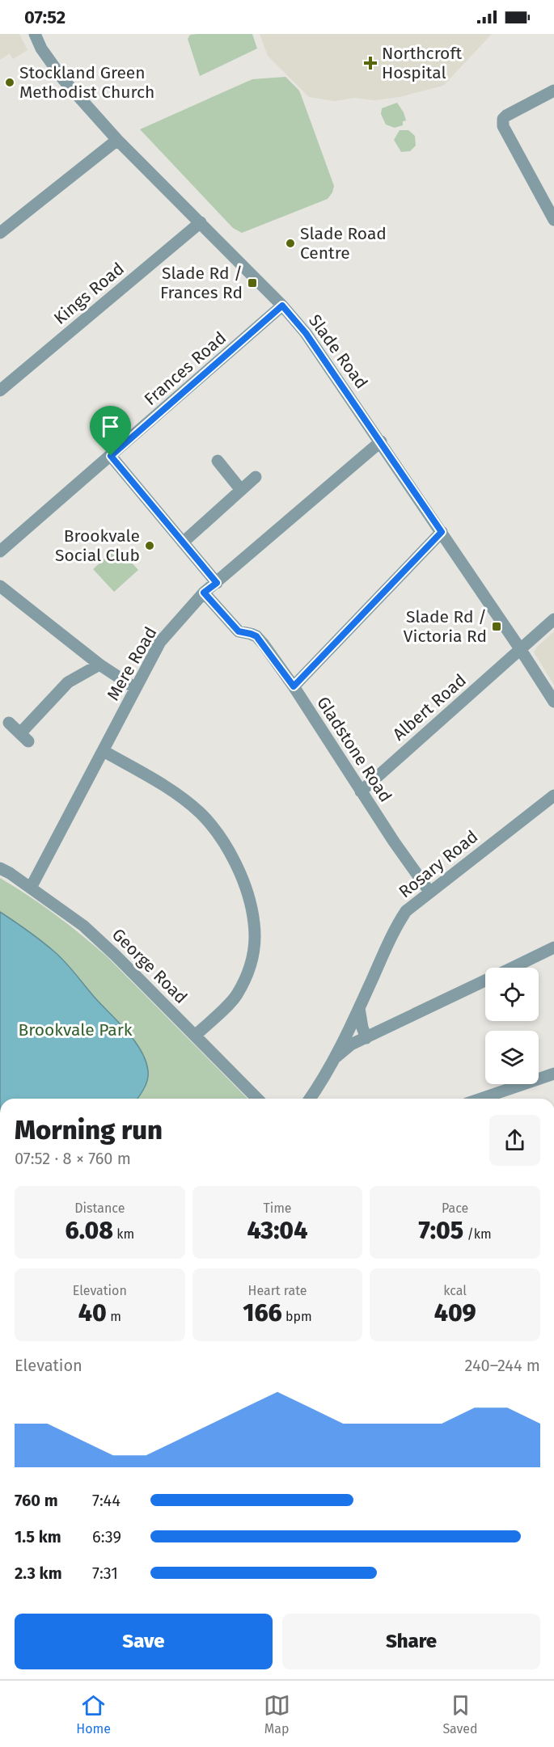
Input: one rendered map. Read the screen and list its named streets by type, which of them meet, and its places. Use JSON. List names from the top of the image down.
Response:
{
  "streets": {
    "street": [
      "Kings Road",
      "Slade Road",
      "Frances Road",
      "Mere Road",
      "Albert Road",
      "Gladstone Road",
      "Rosary Road",
      "George Road"
    ]
  },
  "crossings": [
    ["Kings Road", "Slade Road"],
    ["Slade Road", "Frances Road"],
    ["Slade Road", "Mere Road"],
    ["Slade Road", "Albert Road"],
    ["Mere Road", "Gladstone Road"],
    ["Mere Road", "George Road"],
    ["Albert Road", "Gladstone Road"],
    ["Gladstone Road", "Rosary Road"]
  ],
  "parks": ["Brookvale Park"],
  "places": {
    "health": ["Northcroft Hospital"],
    "other": ["Stockland Green Methodist Church", "Slade Road Centre", "Brookvale Social Club"],
    "transit": ["Slade Rd / Frances Rd", "Slade Rd / Victoria Rd"]
  },
  "page": {
    "status": "07:52",
    "heading": ["Morning run", "07:52 · 8 × 760 m"],
    "stats": [
      ["Distance", "6.08 km"],
      ["Time", "43:04"],
      ["Pace", "7:05 /km"],
      ["Elevation", "40 m"],
      ["Heart rate", "166 bpm"],
      ["kcal", "409"]
    ],
    "chart": ["Elevation", "240–244 m"],
    "list": [
      {
        "name": "760 m",
        "note": "7:44"
      },
      {
        "name": "1.5 km",
        "note": "6:39"
      },
      {
        "name": "2.3 km",
        "note": "7:31"
      }
    ],
    "buttons": ["Save", "Share"],
    "tabs": ["Home", "Map", "Saved"]
  }
}
